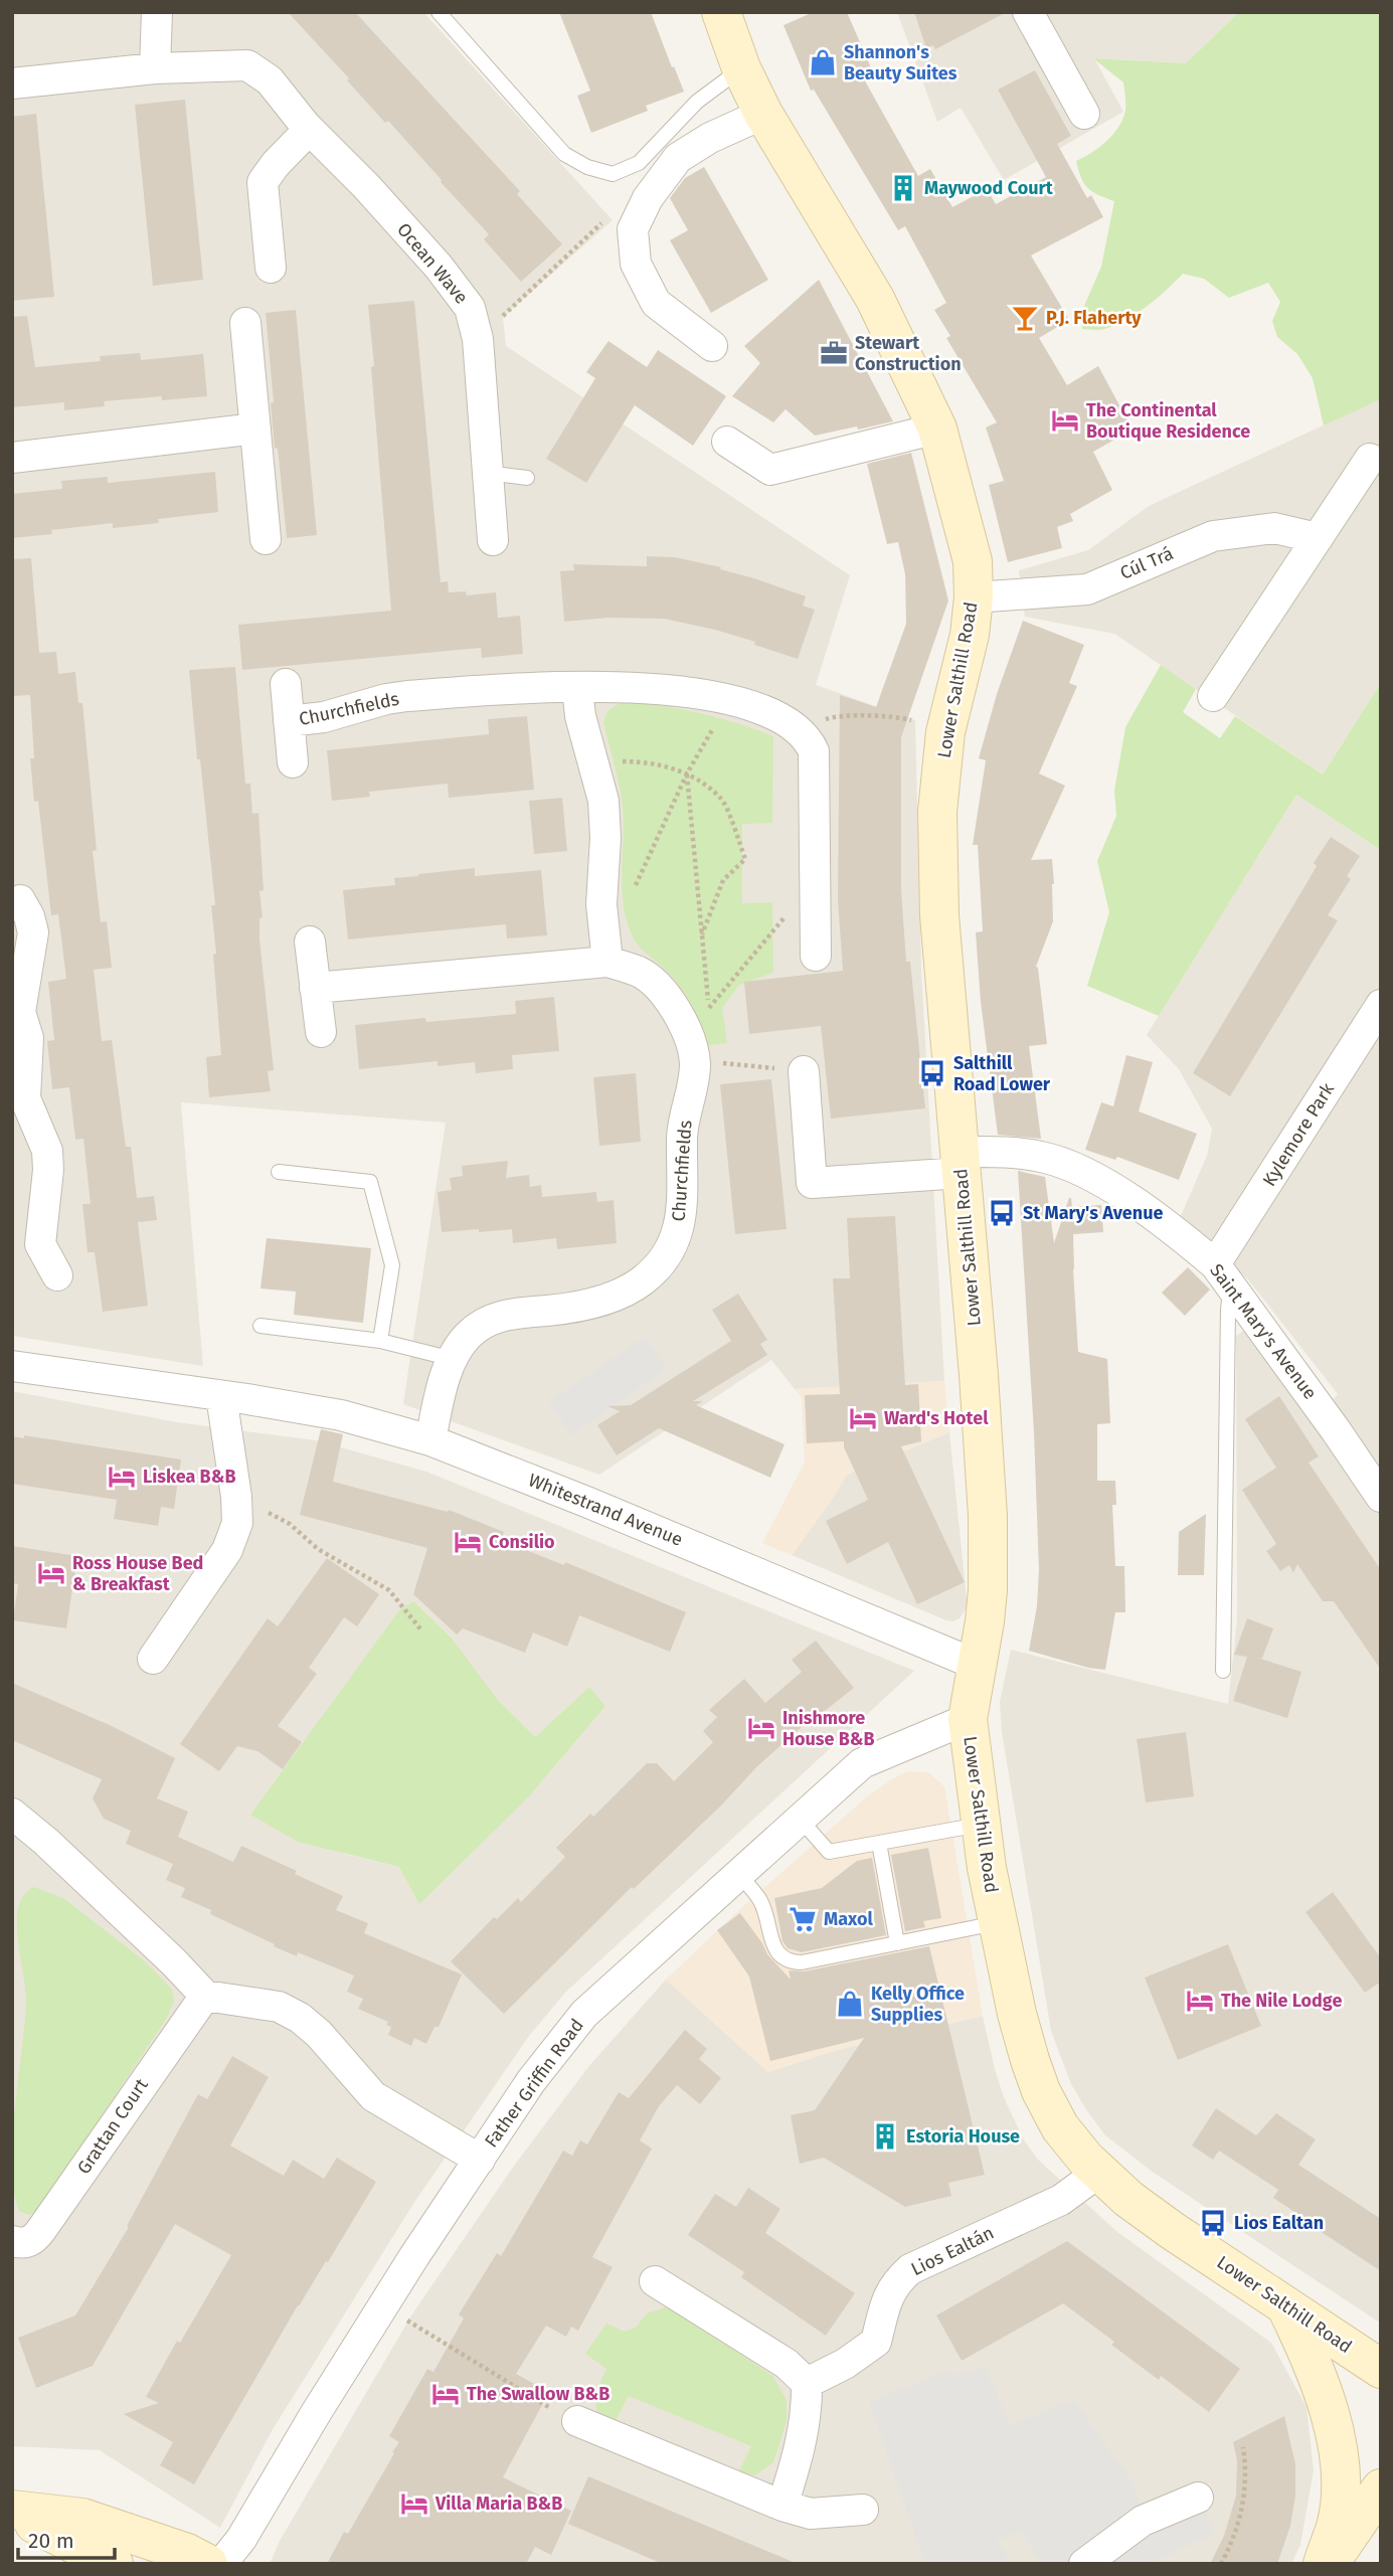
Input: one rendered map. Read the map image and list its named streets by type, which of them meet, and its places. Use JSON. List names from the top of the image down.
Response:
{
  "streets": {
    "main road": ["Lower Salthill Road"],
    "street": [
      "Ocean Wave",
      "Cúl Trá",
      "Churchfields",
      "Kylemore Park",
      "Saint Mary's Avenue",
      "Whitestrand Avenue",
      "Father Griffin Road",
      "Grattan Court",
      "Lios Ealtán"
    ]
  },
  "crossings": [
    ["Cúl Trá", "Lower Salthill Road"],
    ["Lower Salthill Road", "Saint Mary's Avenue"],
    ["Lower Salthill Road", "Whitestrand Avenue"],
    ["Lower Salthill Road", "Father Griffin Road"],
    ["Lower Salthill Road", "Lios Ealtán"],
    ["Churchfields", "Whitestrand Avenue"],
    ["Kylemore Park", "Saint Mary's Avenue"]
  ],
  "places": {
    "shop": ["Shannon's Beauty Suites", "Kelly Office Supplies"],
    "building": ["Maywood Court", "Estoria House"],
    "bar": ["P.J. Flaherty"],
    "office": ["Stewart Construction"],
    "hotel": [
      "The Continental Boutique Residence",
      "Ward's Hotel",
      "Liskea B&B",
      "Consilio",
      "Ross House Bed & Breakfast",
      "Inishmore House B&B",
      "The Nile Lodge",
      "The Swallow B&B",
      "Villa Maria B&B"
    ],
    "bus stop": ["Salthill Road Lower", "St Mary's Avenue", "Lios Ealtan"],
    "supermarket": ["Maxol"]
  },
  "scale_bar": "20 m"
}
